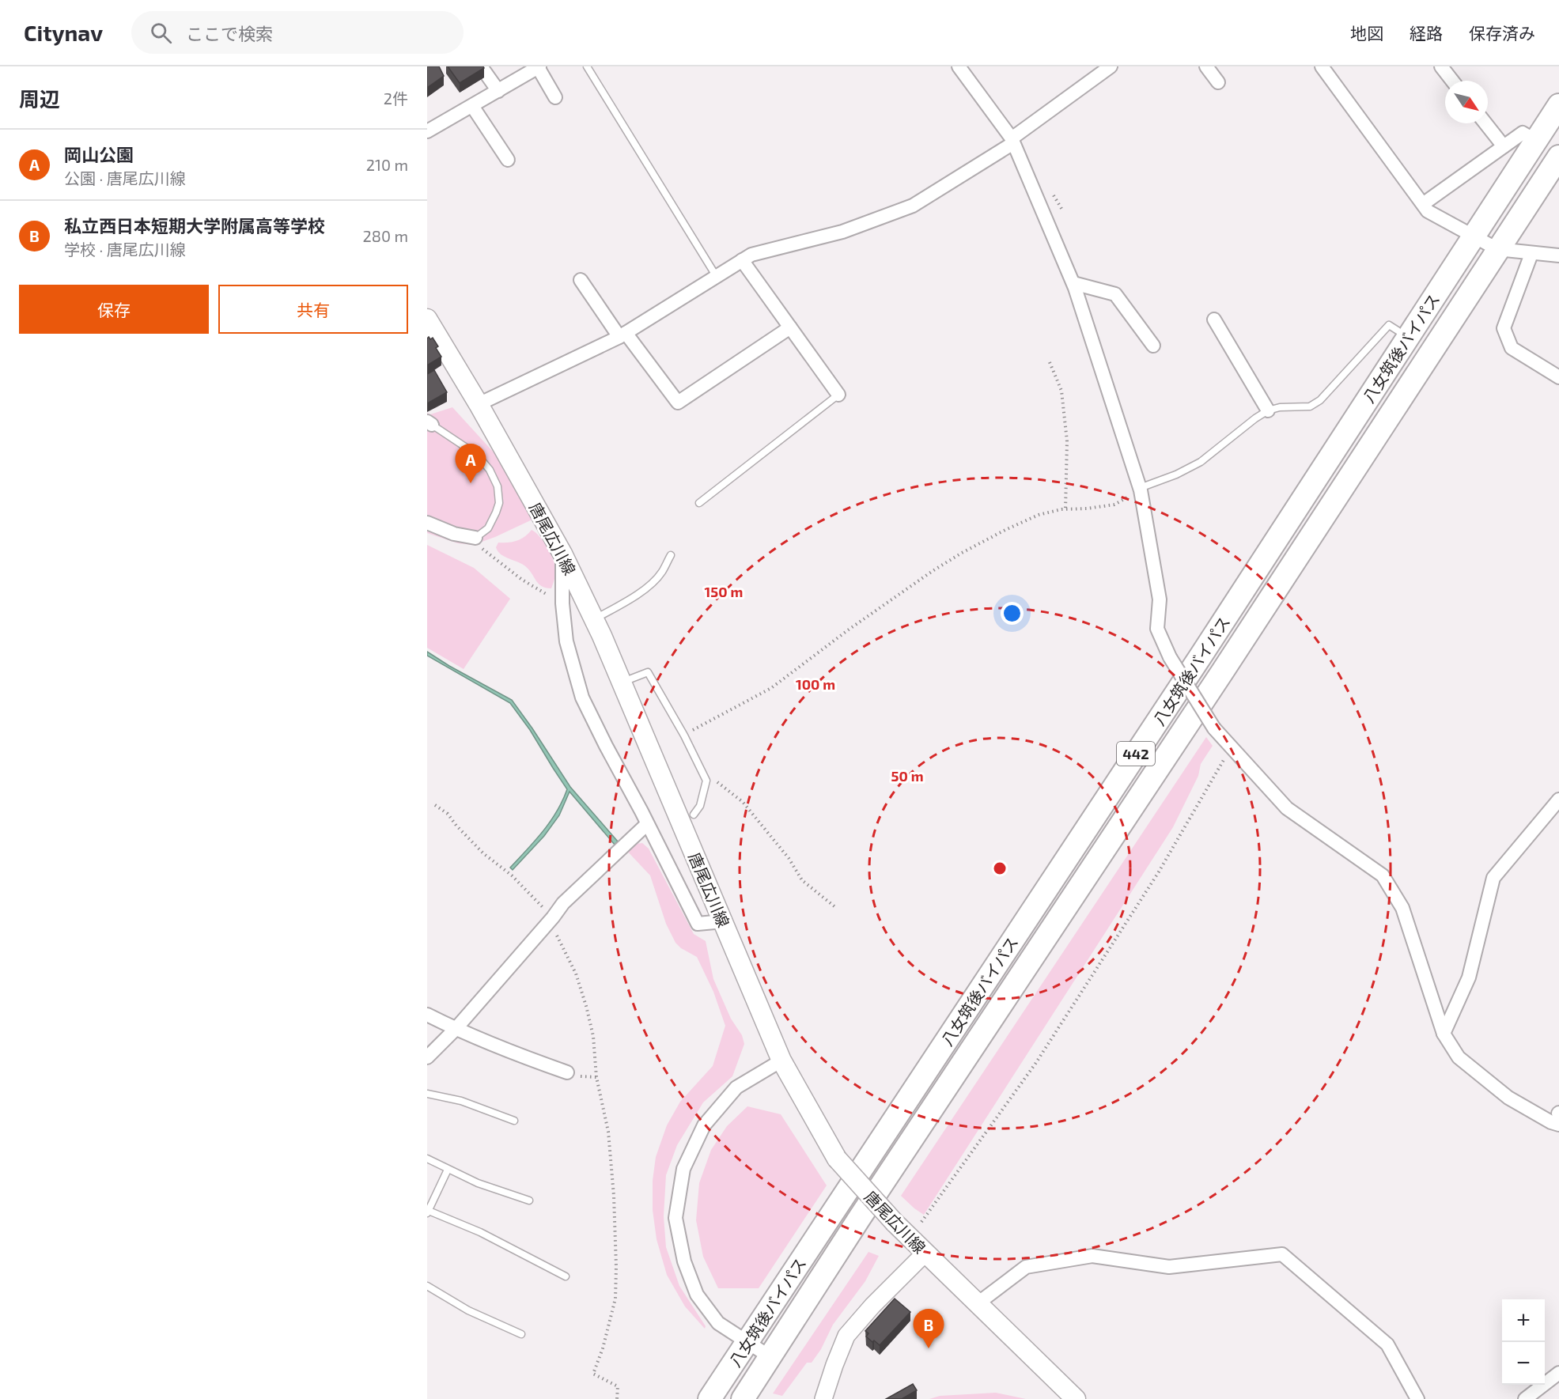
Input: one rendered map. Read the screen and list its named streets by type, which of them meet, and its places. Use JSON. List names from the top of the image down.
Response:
{
  "streets": {
    "highway": ["八女筑後バイパス", "442"],
    "main road": ["唐尾広川線"]
  },
  "north": "bottom right",
  "page": {
    "header": "Citynav",
    "search": "ここで検索",
    "nav": ["地図", "経路", "保存済み"],
    "heading": ["周辺", "2件"],
    "list": [
      {
        "mark": "A",
        "name": "岡山公園",
        "note": "公園 · 唐尾広川線",
        "value": "210 m"
      },
      {
        "mark": "B",
        "name": "私立西日本短期大学附属高等学校",
        "note": "学校 · 唐尾広川線",
        "value": "280 m"
      }
    ],
    "buttons": ["保存", "共有"],
    "pins": ["A", "B"],
    "map_buttons": ["+", "−"]
  },
  "rings": ["150 m", "100 m", "50 m"]
}
